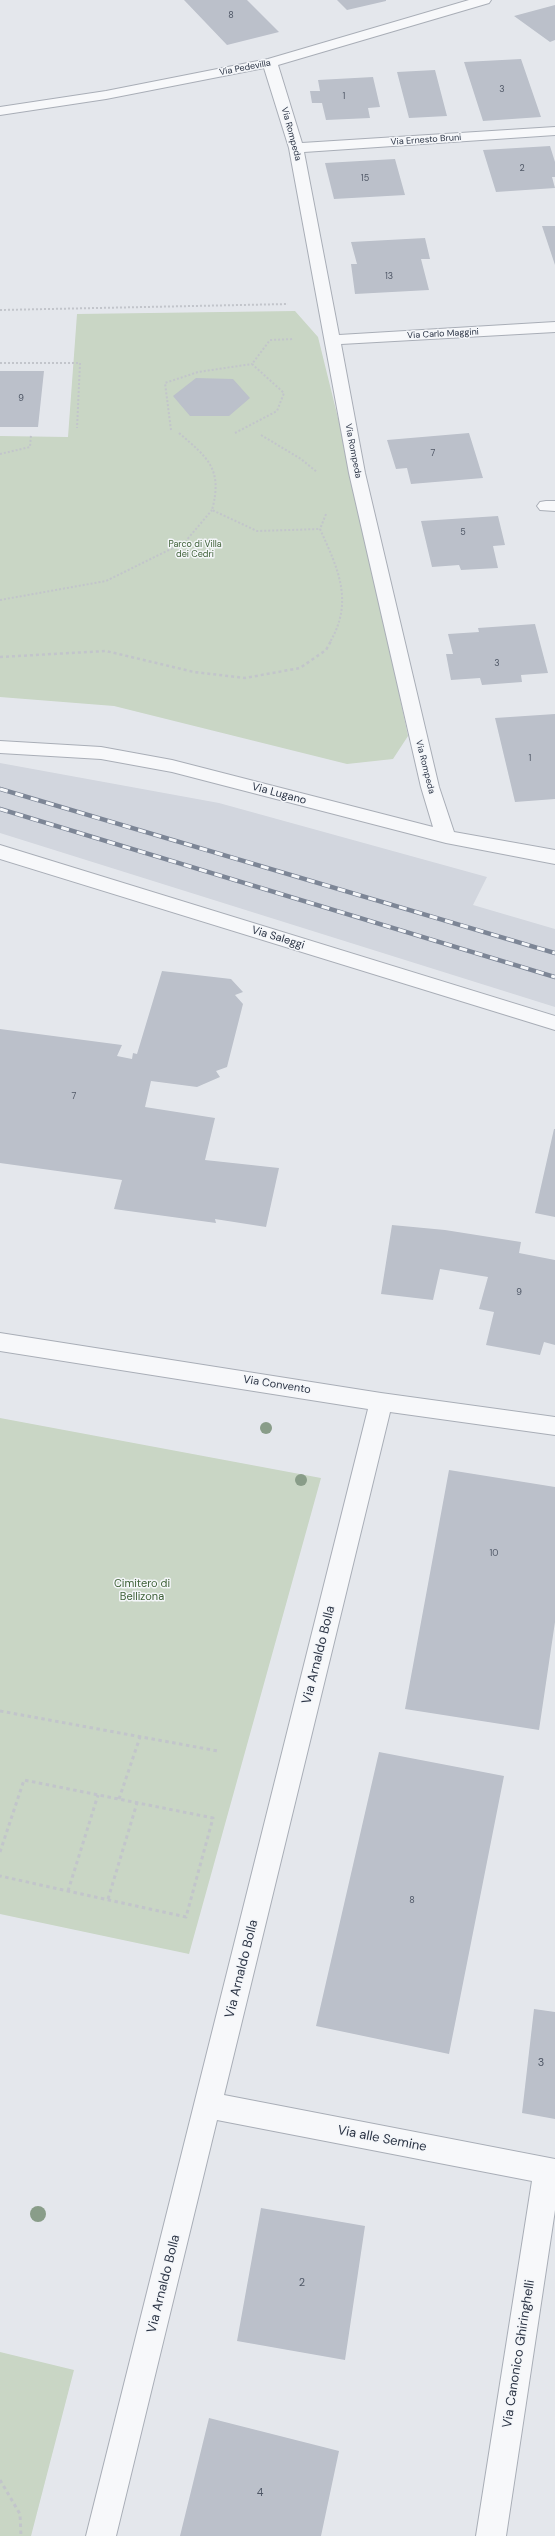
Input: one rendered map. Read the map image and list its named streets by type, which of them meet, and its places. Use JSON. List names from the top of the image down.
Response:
{
  "streets": {
    "street": [
      "Via Pedevilla",
      "Via Rompeda",
      "Via Ernesto Bruni",
      "Via Carlo Maggini",
      "Via Lugano",
      "Via Saleggi",
      "Via Convento",
      "Via Arnaldo Bolla",
      "Via alle Semine",
      "Via Canonico Ghiringhelli"
    ]
  },
  "crossings": [
    ["Via Pedevilla", "Via Rompeda"],
    ["Via Rompeda", "Via Ernesto Bruni"],
    ["Via Rompeda", "Via Carlo Maggini"],
    ["Via Rompeda", "Via Lugano"],
    ["Via Convento", "Via Arnaldo Bolla"],
    ["Via Arnaldo Bolla", "Via alle Semine"],
    ["Via alle Semine", "Via Canonico Ghiringhelli"]
  ],
  "parks": ["Parco di Villa dei Cedri", "Cimitero di Bellizona"],
  "house_numbers": [
    "8",
    "3",
    "1",
    "2",
    "15",
    "13",
    "9",
    "7",
    "5",
    "3",
    "1",
    "7",
    "9",
    "10",
    "8",
    "3",
    "2",
    "4"
  ]
}
